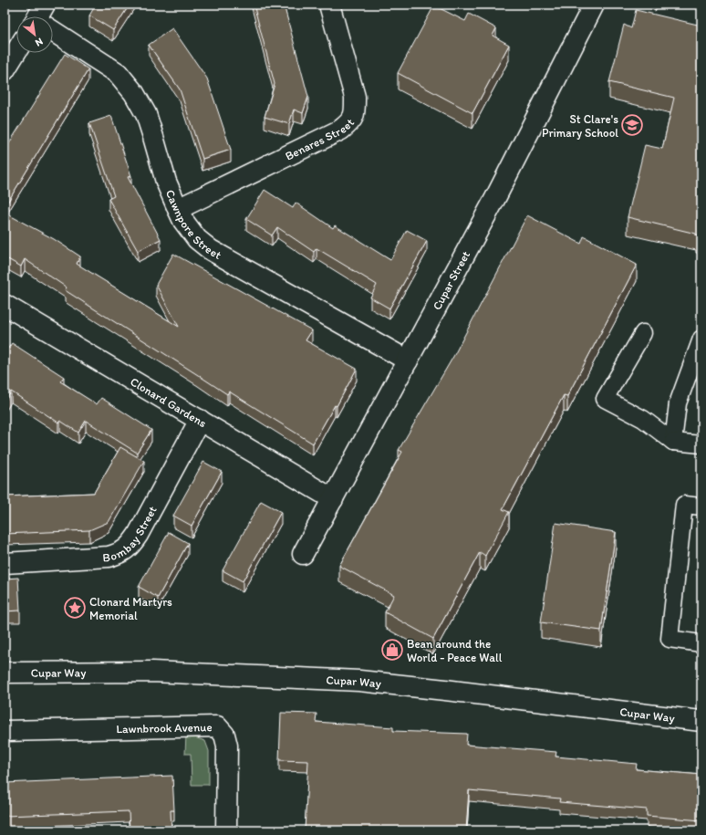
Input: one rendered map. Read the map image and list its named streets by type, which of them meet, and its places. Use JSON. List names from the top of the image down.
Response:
{
  "streets": {
    "street": [
      "Benares Street",
      "Cawnpore Street",
      "Cupar Street",
      "Clonard Gardens",
      "Bombay Street",
      "Cupar Way",
      "Lawnbrook Avenue"
    ]
  },
  "crossings": [
    ["Benares Street", "Cawnpore Street"],
    ["Cawnpore Street", "Cupar Street"],
    ["Cupar Street", "Clonard Gardens"],
    ["Clonard Gardens", "Bombay Street"]
  ],
  "places": {
    "school or university": ["St Clare's Primary School"],
    "place": ["Clonard Martyrs Memorial"],
    "shop": ["Bean around the World - Peace Wall"]
  },
  "north": "bottom right"
}
